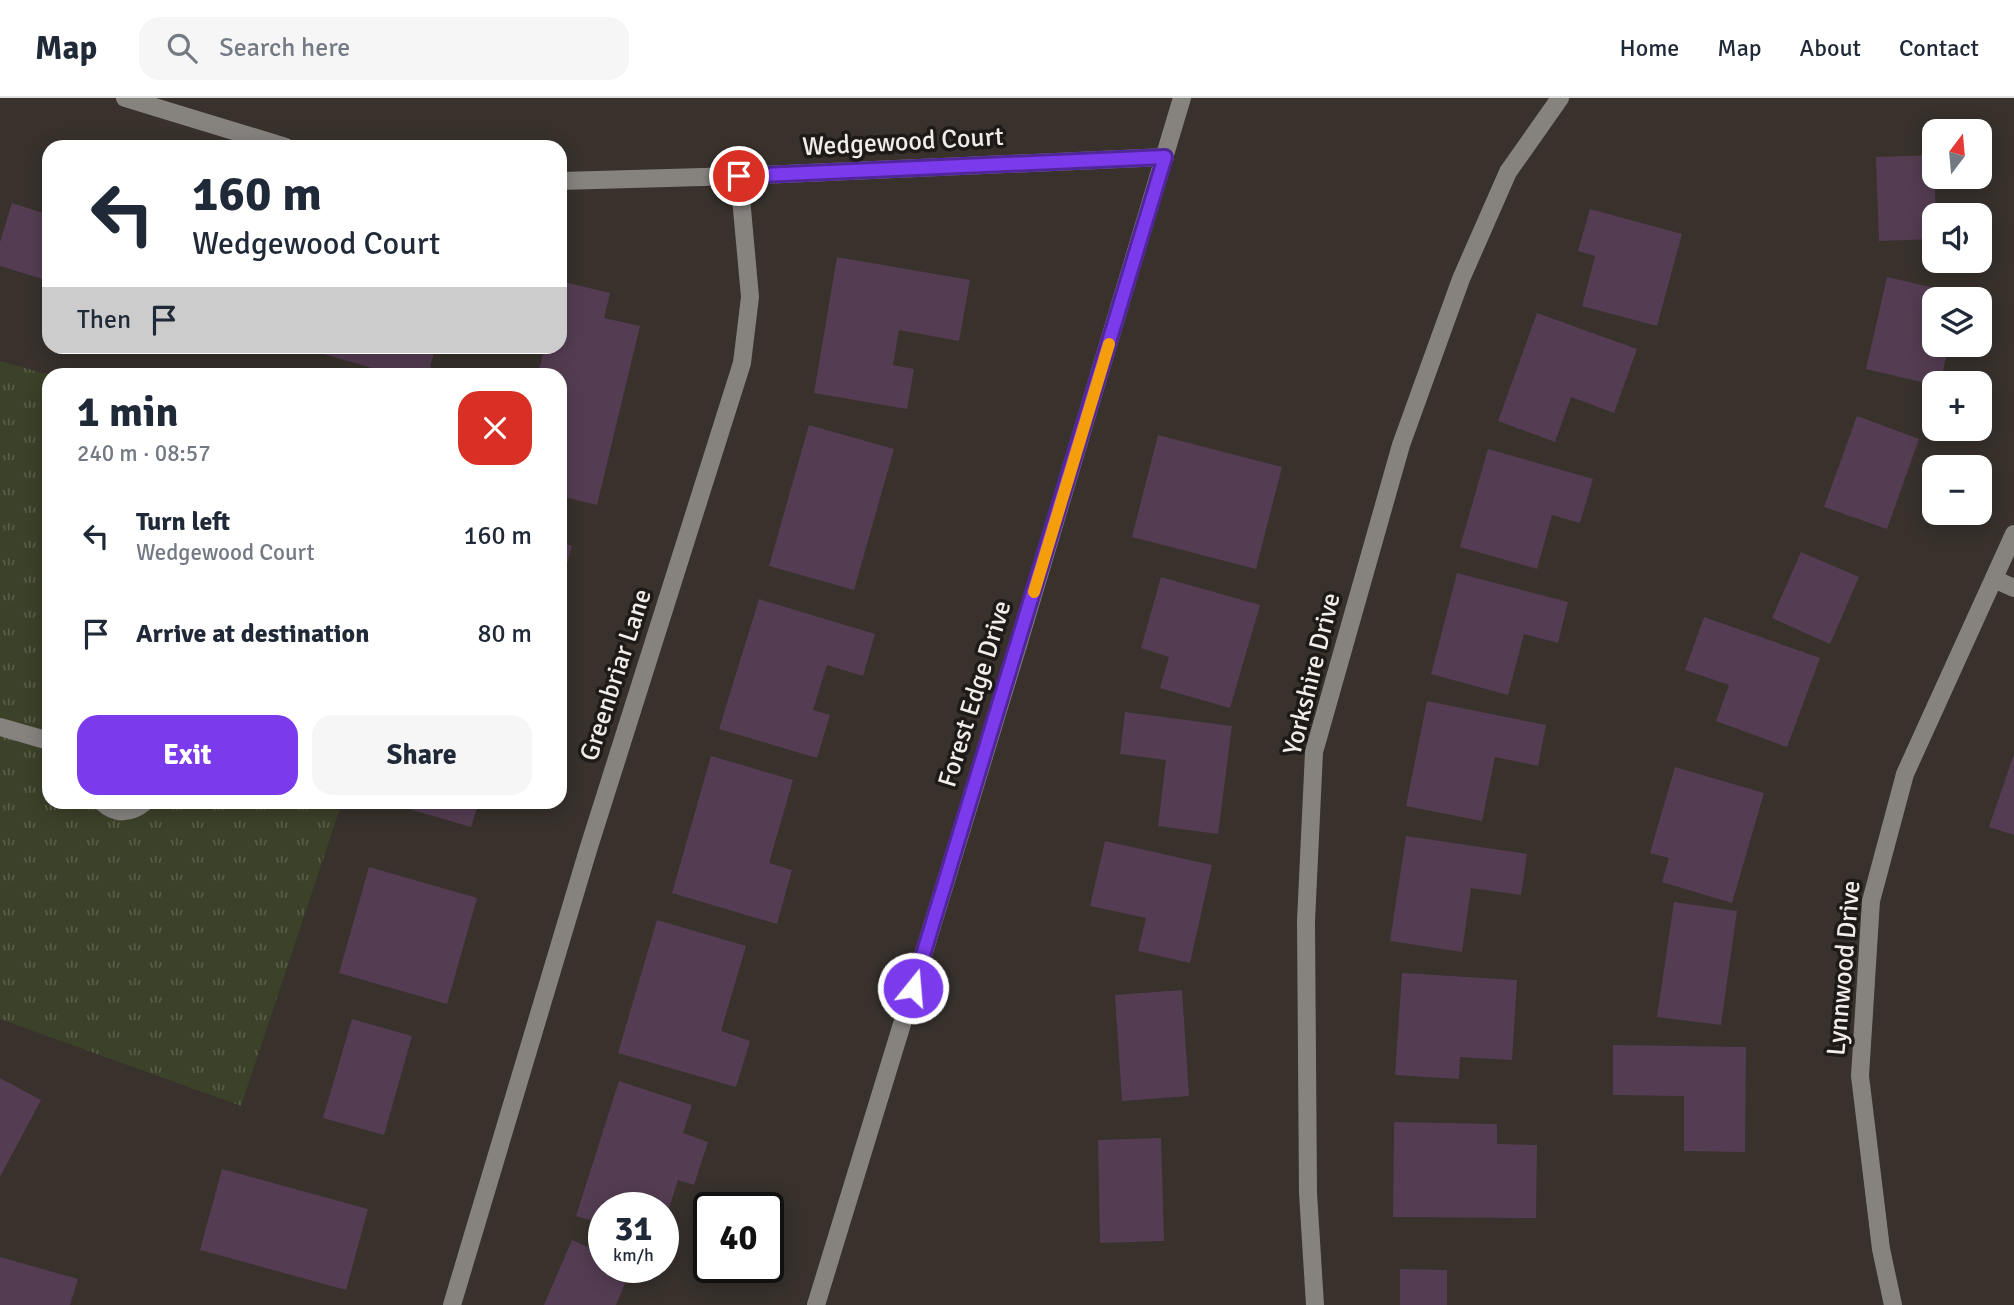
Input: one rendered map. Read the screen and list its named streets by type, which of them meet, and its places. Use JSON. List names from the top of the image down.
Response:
{
  "streets": {
    "street": [
      "Wedgewood Court",
      "Yorkshire Drive",
      "Greenbriar Lane",
      "Forest Edge Drive",
      "Lynnwood Drive"
    ]
  },
  "crossings": [
    ["Wedgewood Court", "Greenbriar Lane"],
    ["Wedgewood Court", "Forest Edge Drive"]
  ],
  "north": "top",
  "page": {
    "header": "Map",
    "search": "Search here",
    "nav": [
      "Home",
      "Map",
      "About",
      "Contact"
    ],
    "map_buttons": ["+", "−"],
    "turn": ["160 m", "Wedgewood Court"],
    "then": "Then",
    "heading": ["1 min", "240 m · 08:57"],
    "list": [
      {
        "name": "Turn left",
        "note": "Wedgewood Court",
        "value": "160 m"
      },
      {
        "name": "Arrive at destination",
        "value": "80 m"
      }
    ],
    "buttons": ["Exit", "Share"],
    "speed": "31 km/h",
    "limit": "40"
  }
}
